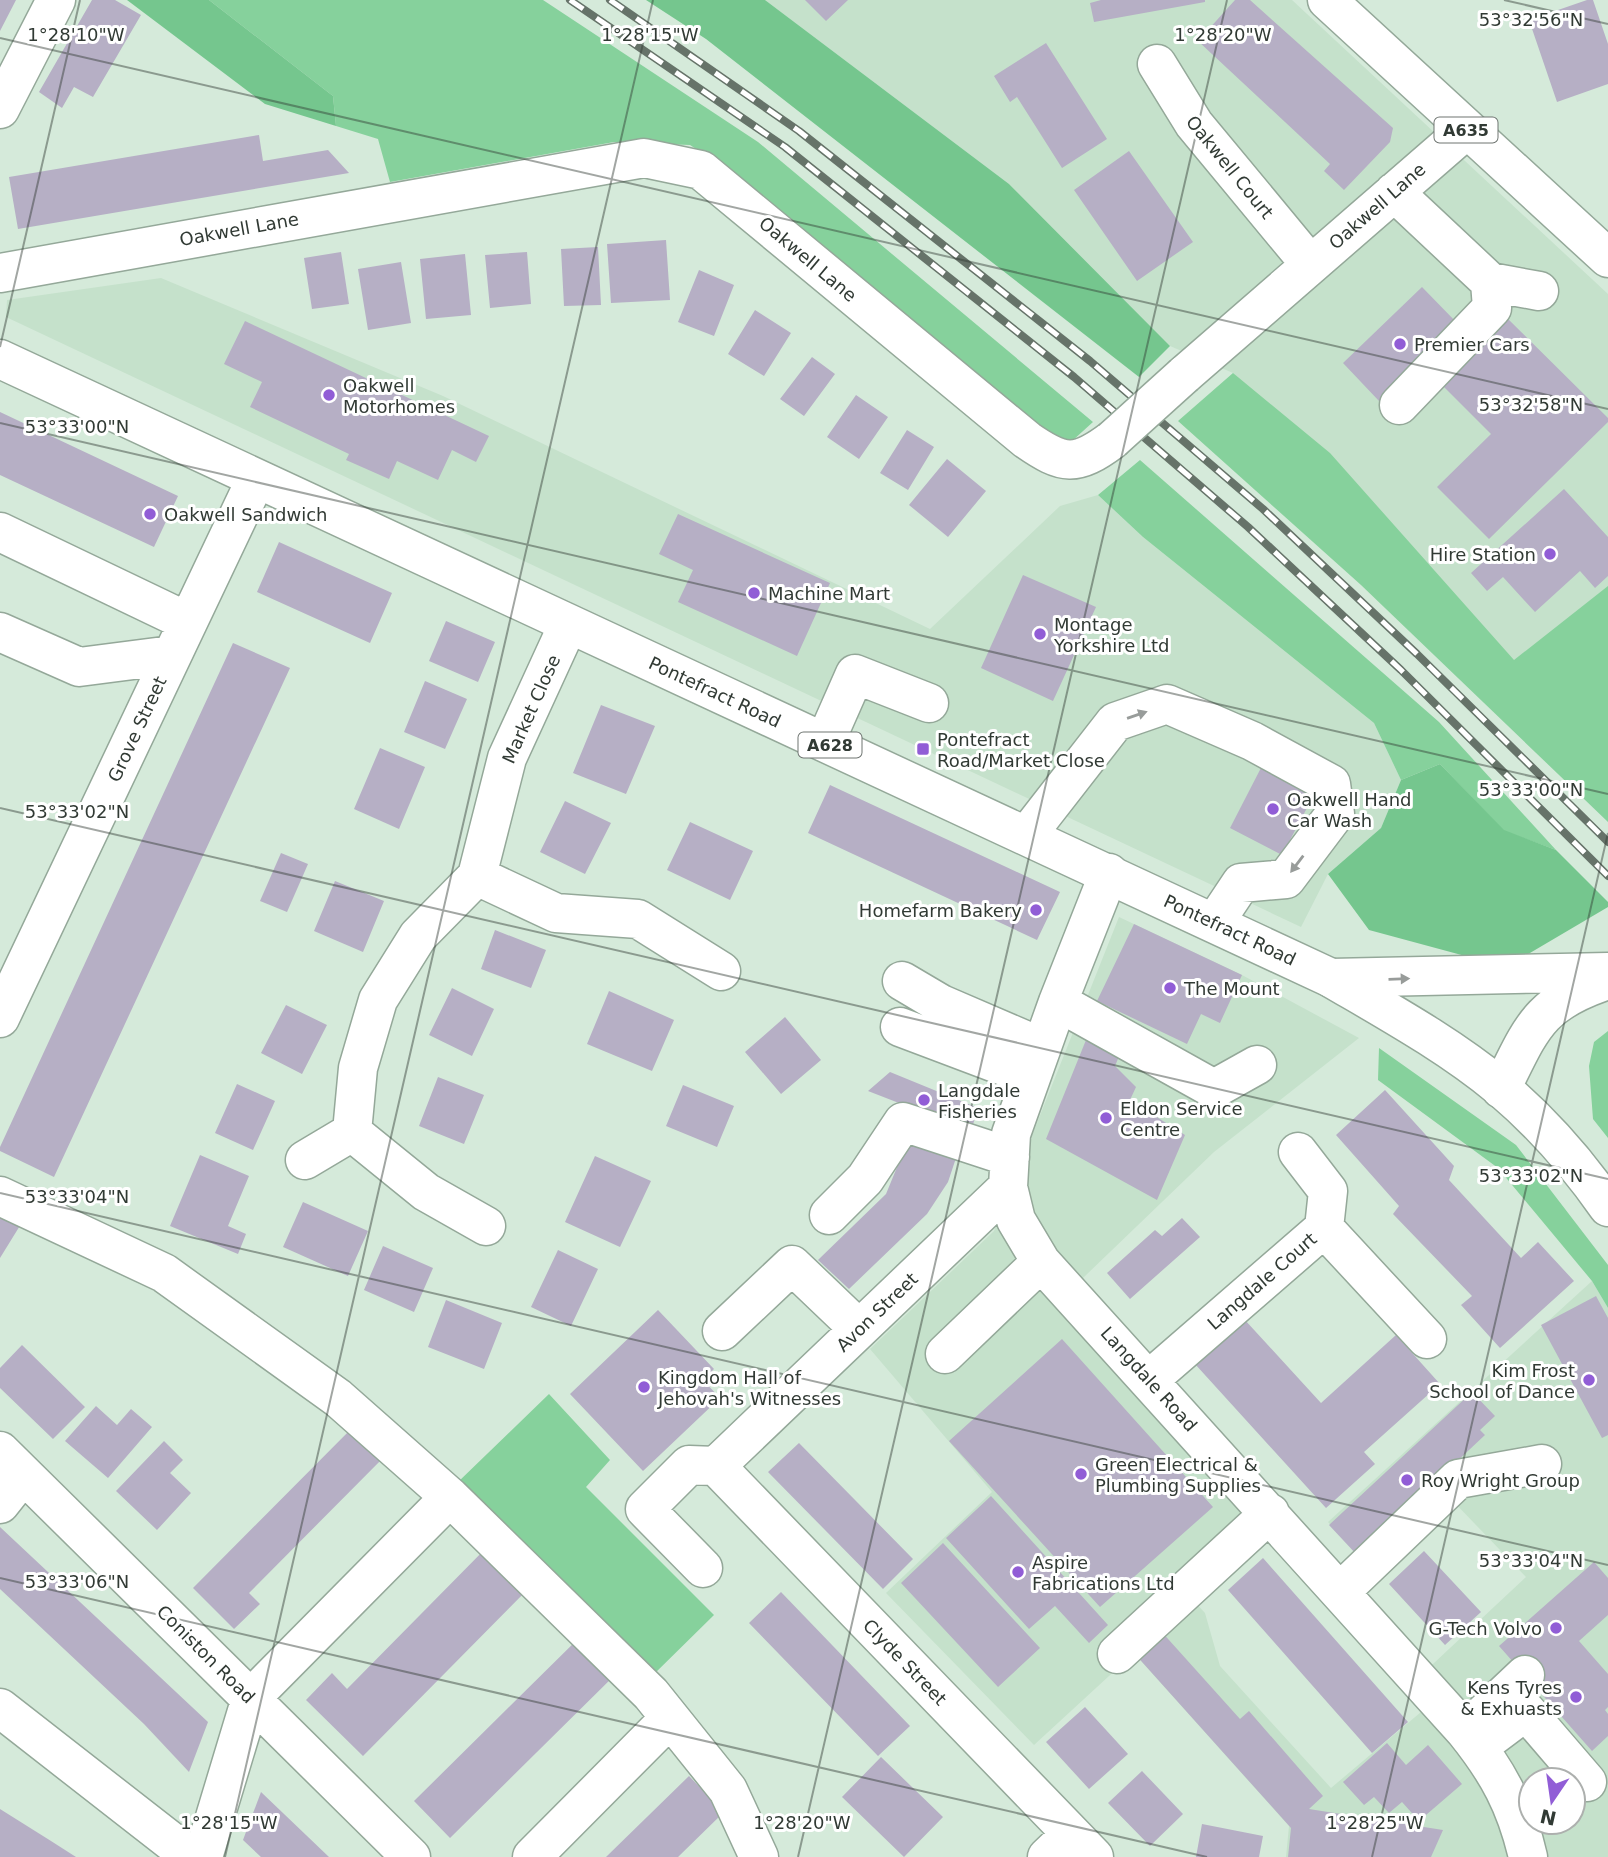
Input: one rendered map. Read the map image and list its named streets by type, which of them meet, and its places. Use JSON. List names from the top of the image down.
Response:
{
  "streets": {
    "main road": [
      "A635",
      "Oakwell Court",
      "Oakwell Lane",
      "Pontefract Road",
      "Market Close",
      "Grove Street",
      "A628",
      "Langdale Court",
      "Avon Street",
      "Langdale Road",
      "Coniston Road",
      "Clyde Street"
    ]
  },
  "crossings": [
    ["A635", "Oakwell Lane"],
    ["Oakwell Court", "Oakwell Lane"],
    ["Pontefract Road", "Market Close"],
    ["Pontefract Road", "Grove Street"],
    ["Pontefract Road", "Langdale Road"],
    ["Langdale Court", "Langdale Road"],
    ["Avon Street", "Langdale Road"],
    ["Avon Street", "Clyde Street"]
  ],
  "places": {
    "other": [
      "Premier Cars",
      "Oakwell Motorhomes",
      "Oakwell Sandwich",
      "Hire Station",
      "Machine Mart",
      "Montage Yorkshire Ltd",
      "Oakwell Hand Car Wash",
      "Homefarm Bakery",
      "The Mount",
      "Langdale Fisheries",
      "Eldon Service Centre",
      "Kim Frost School of Dance",
      "Kingdom Hall of Jehovah's Witnesses",
      "Green Electrical & Plumbing Supplies",
      "Roy Wright Group",
      "Aspire Fabrications Ltd",
      "G-Tech Volvo",
      "Kens Tyres & Exhuasts"
    ],
    "transit": ["Pontefract Road/Market Close"]
  },
  "north": "bottom",
  "coordinates": [
    "53°32'56\"N",
    "1°28'10\"W",
    "1°28'15\"W",
    "1°28'20\"W",
    "53°32'58\"N",
    "53°33'00\"N",
    "53°33'02\"N",
    "53°33'04\"N",
    "53°33'06\"N",
    "1°28'25\"W"
  ]
}
